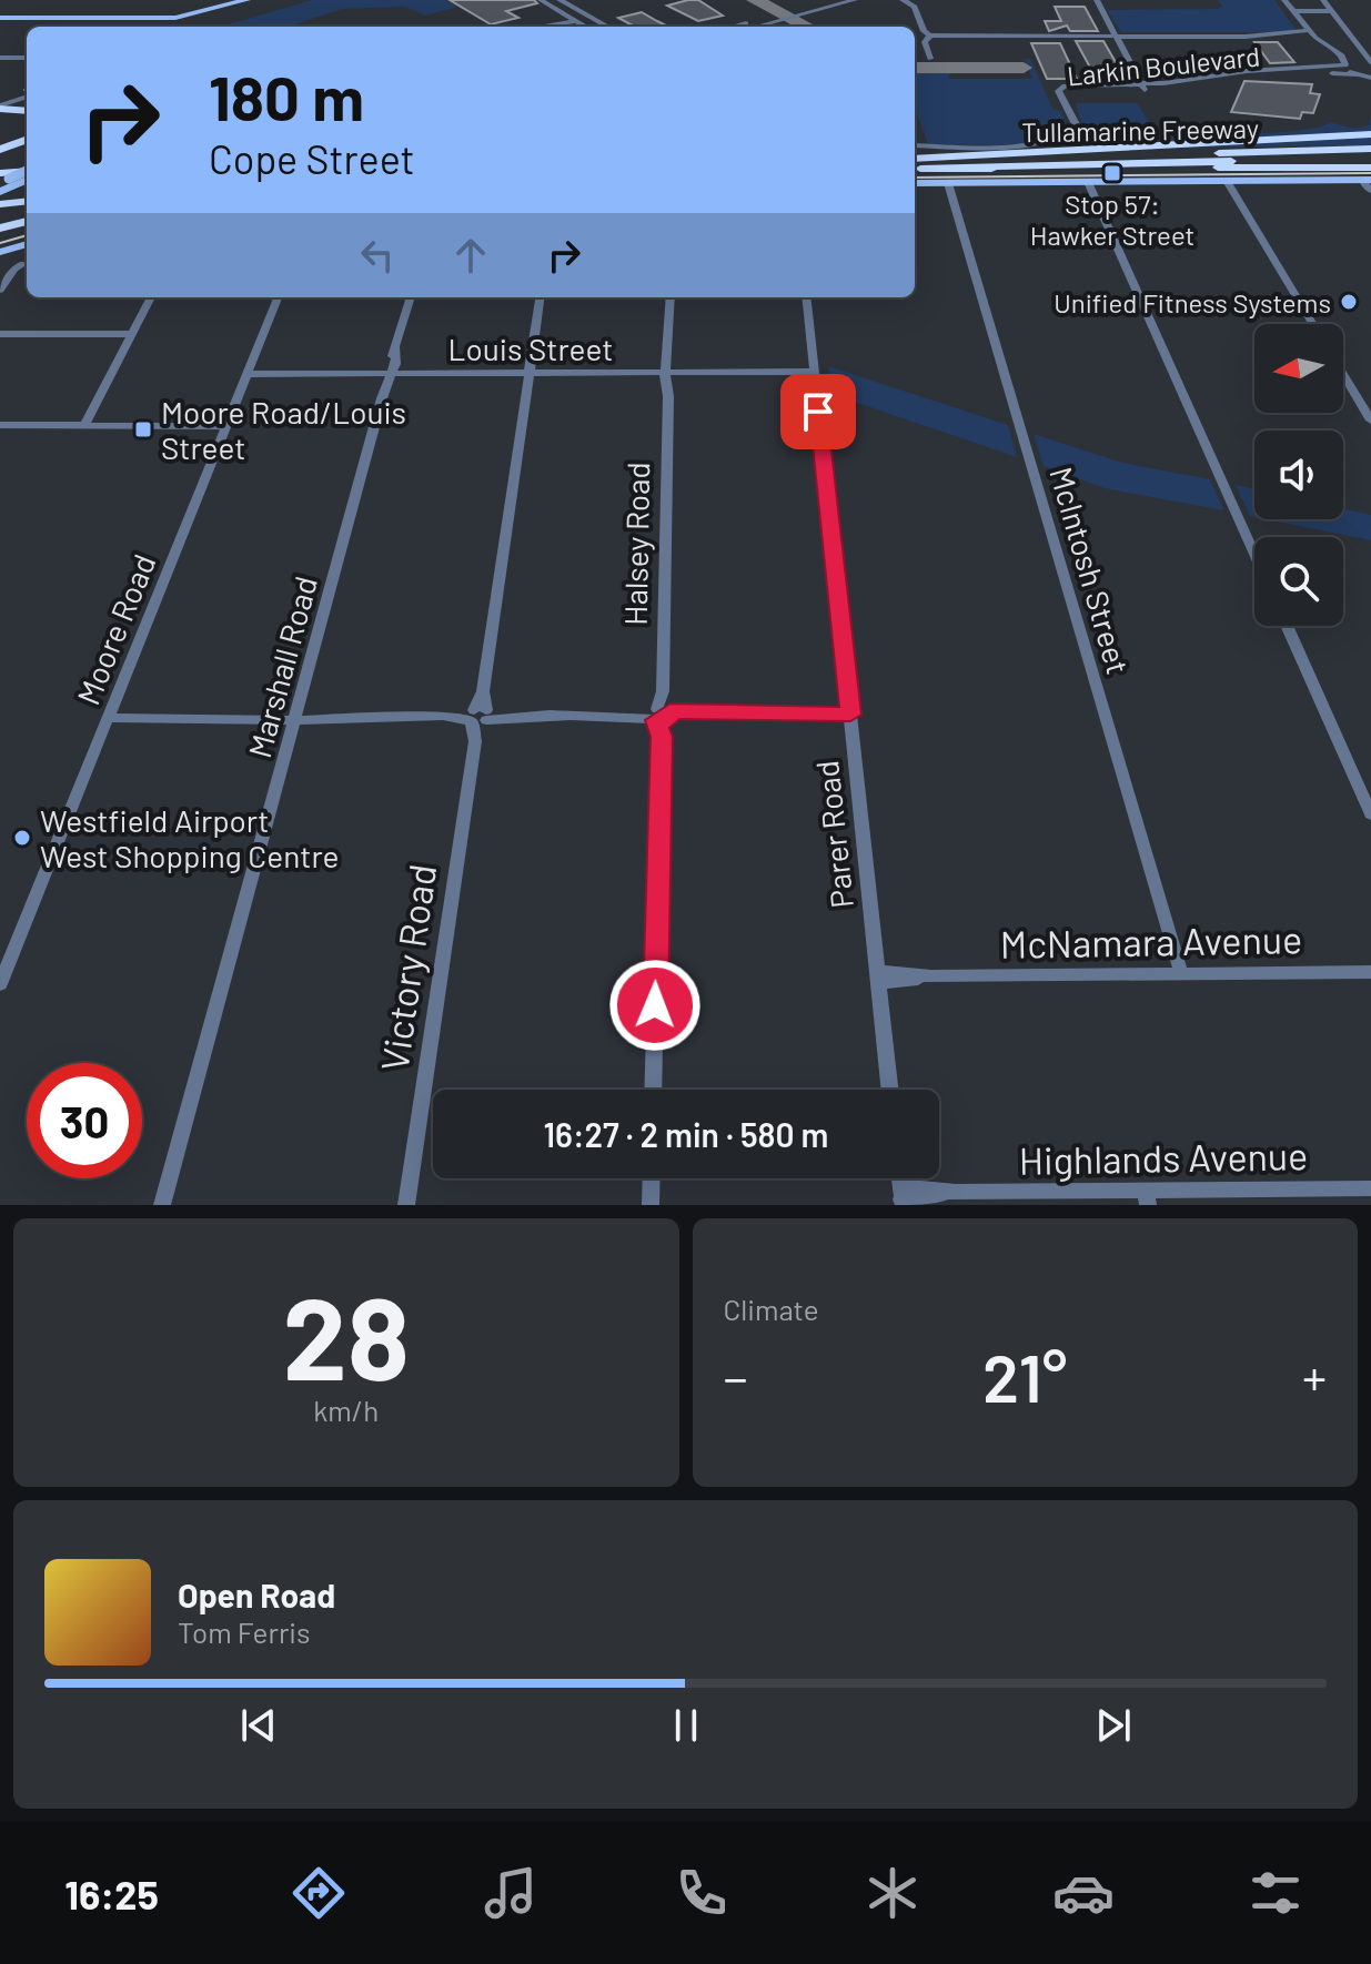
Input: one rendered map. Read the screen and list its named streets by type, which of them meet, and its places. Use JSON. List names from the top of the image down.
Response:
{
  "streets": {
    "highway": ["Tullamarine Freeway"],
    "street": [
      "Larkin Boulevard",
      "Louis Street",
      "Halsey Road",
      "McIntosh Street",
      "Moore Road",
      "Marshall Road",
      "Parer Road",
      "McNamara Avenue",
      "Victory Road",
      "Highlands Avenue"
    ]
  },
  "crossings": [
    ["Louis Street", "Halsey Road"],
    ["Louis Street", "Moore Road"],
    ["Louis Street", "Marshall Road"],
    ["Louis Street", "Parer Road"],
    ["McIntosh Street", "McNamara Avenue"],
    ["Parer Road", "McNamara Avenue"]
  ],
  "places": {
    "transit": ["Stop 57: Hawker Street", "Moore Road/Louis Street"],
    "other": ["Unified Fitness Systems", "Westfield Airport West Shopping Centre"]
  },
  "north": "left",
  "page": {
    "turn": ["180 m", "Cope Street"],
    "limit": "30",
    "trip": "16:27 · 2 min · 580 m",
    "tile": [
      ["28", "km/h"],
      "Climate"
    ],
    "heat": ["−", "21°", "+"],
    "song": ["Open Road", "Tom Ferris"],
    "tabs": "16:25"
  }
}
